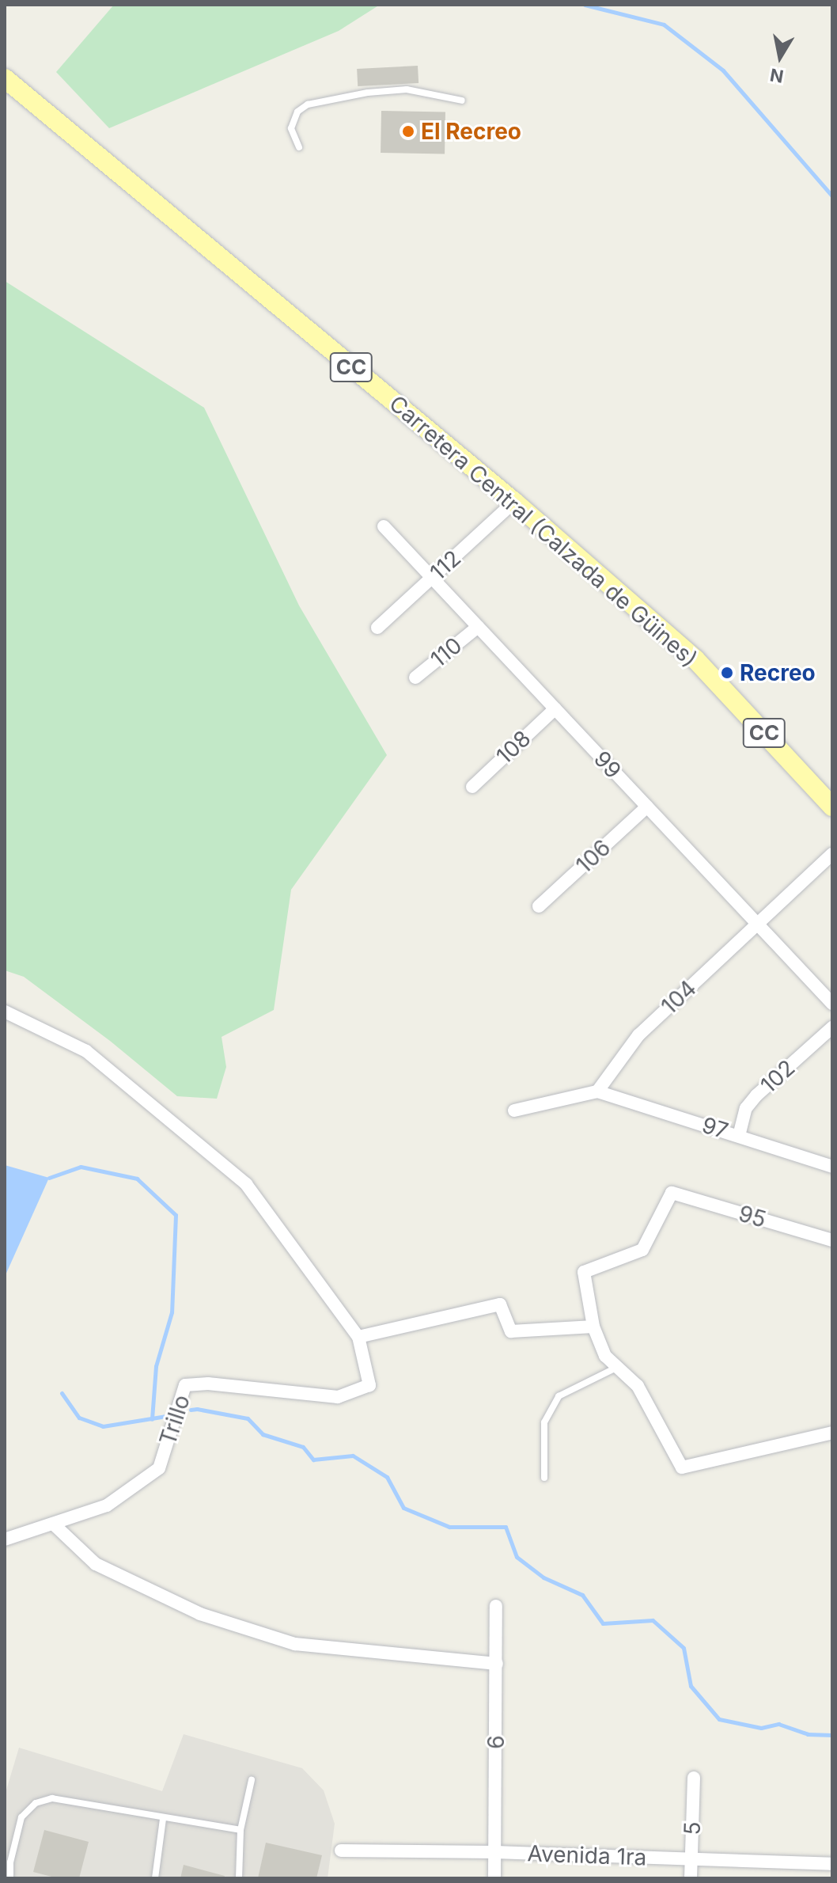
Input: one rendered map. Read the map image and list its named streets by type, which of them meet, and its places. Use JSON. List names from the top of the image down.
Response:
{
  "streets": {
    "main road": ["CC", "Carretera Central (Calzada de Güines)"],
    "street": [
      "112",
      "110",
      "108",
      "99",
      "106",
      "104",
      "102",
      "97",
      "95",
      "Trillo",
      "6",
      "5",
      "Avenida 1ra"
    ]
  },
  "crossings": [
    ["Carretera Central (Calzada de Güines)", "112"],
    ["112", "99"],
    ["110", "99"],
    ["108", "99"],
    ["99", "106"],
    ["99", "104"],
    ["104", "97"],
    ["102", "97"],
    ["6", "Avenida 1ra"],
    ["5", "Avenida 1ra"]
  ],
  "places": ["El Recreo", "Recreo"],
  "north": "bottom"
}
